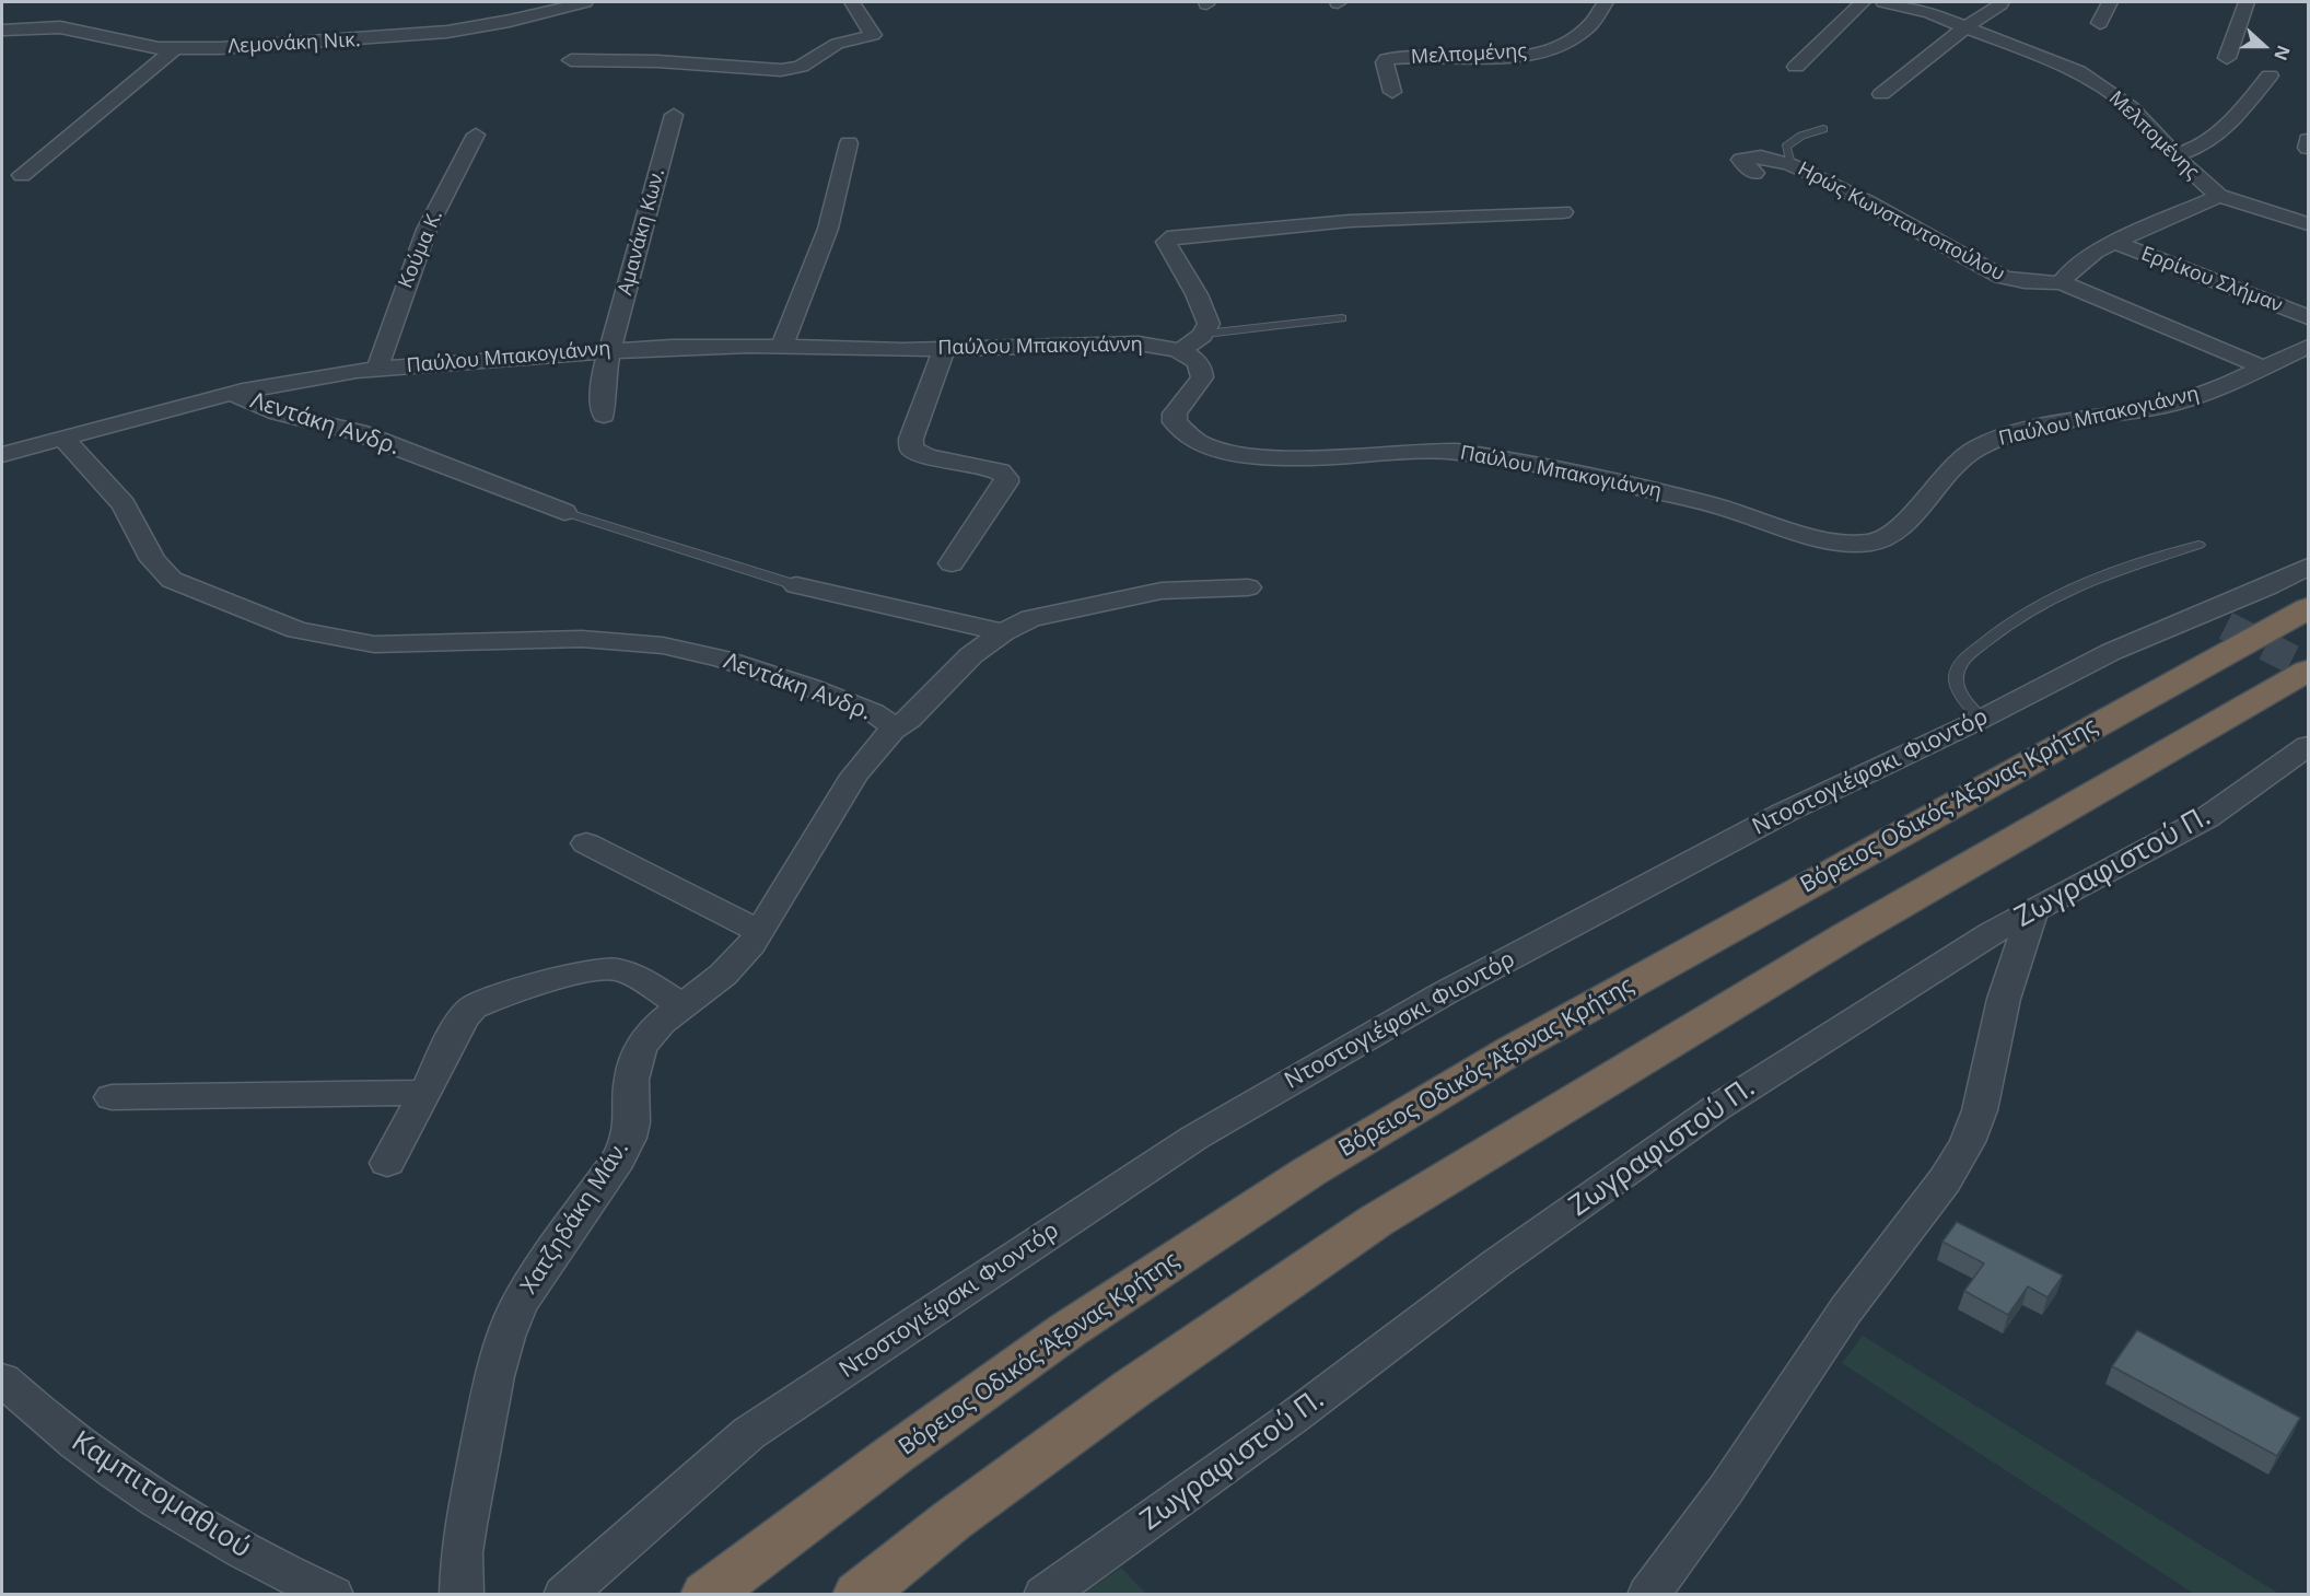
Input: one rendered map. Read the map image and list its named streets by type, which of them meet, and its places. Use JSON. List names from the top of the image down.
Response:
{
  "streets": {
    "highway": ["Βόρειος Οδικός Άξονας Κρήτης"],
    "street": [
      "Λεμονάκη Νικ.",
      "Μελπομένης",
      "Ηρώς Κωνσταντοπούλου",
      "Αμανάκη Κων.",
      "Κούμα Κ.",
      "Ερρίκου Σλήμαν",
      "Παύλου Μπακογιάννη",
      "Λεντάκη Ανδρ.",
      "Ντοστογιέφσκι Φιοντόρ",
      "Ζωγραφιστού Π.",
      "Χατζηδάκη Μάν.",
      "Καμπιτομαθιού"
    ]
  },
  "crossings": [
    ["Ηρώς Κωνσταντοπούλου", "Παύλου Μπακογιάννη"],
    ["Αμανάκη Κων.", "Παύλου Μπακογιάννη"],
    ["Κούμα Κ.", "Παύλου Μπακογιάννη"],
    ["Παύλου Μπακογιάννη", "Λεντάκη Ανδρ."],
    ["Λεντάκη Ανδρ.", "Χατζηδάκη Μάν."]
  ],
  "north": "right"
}
